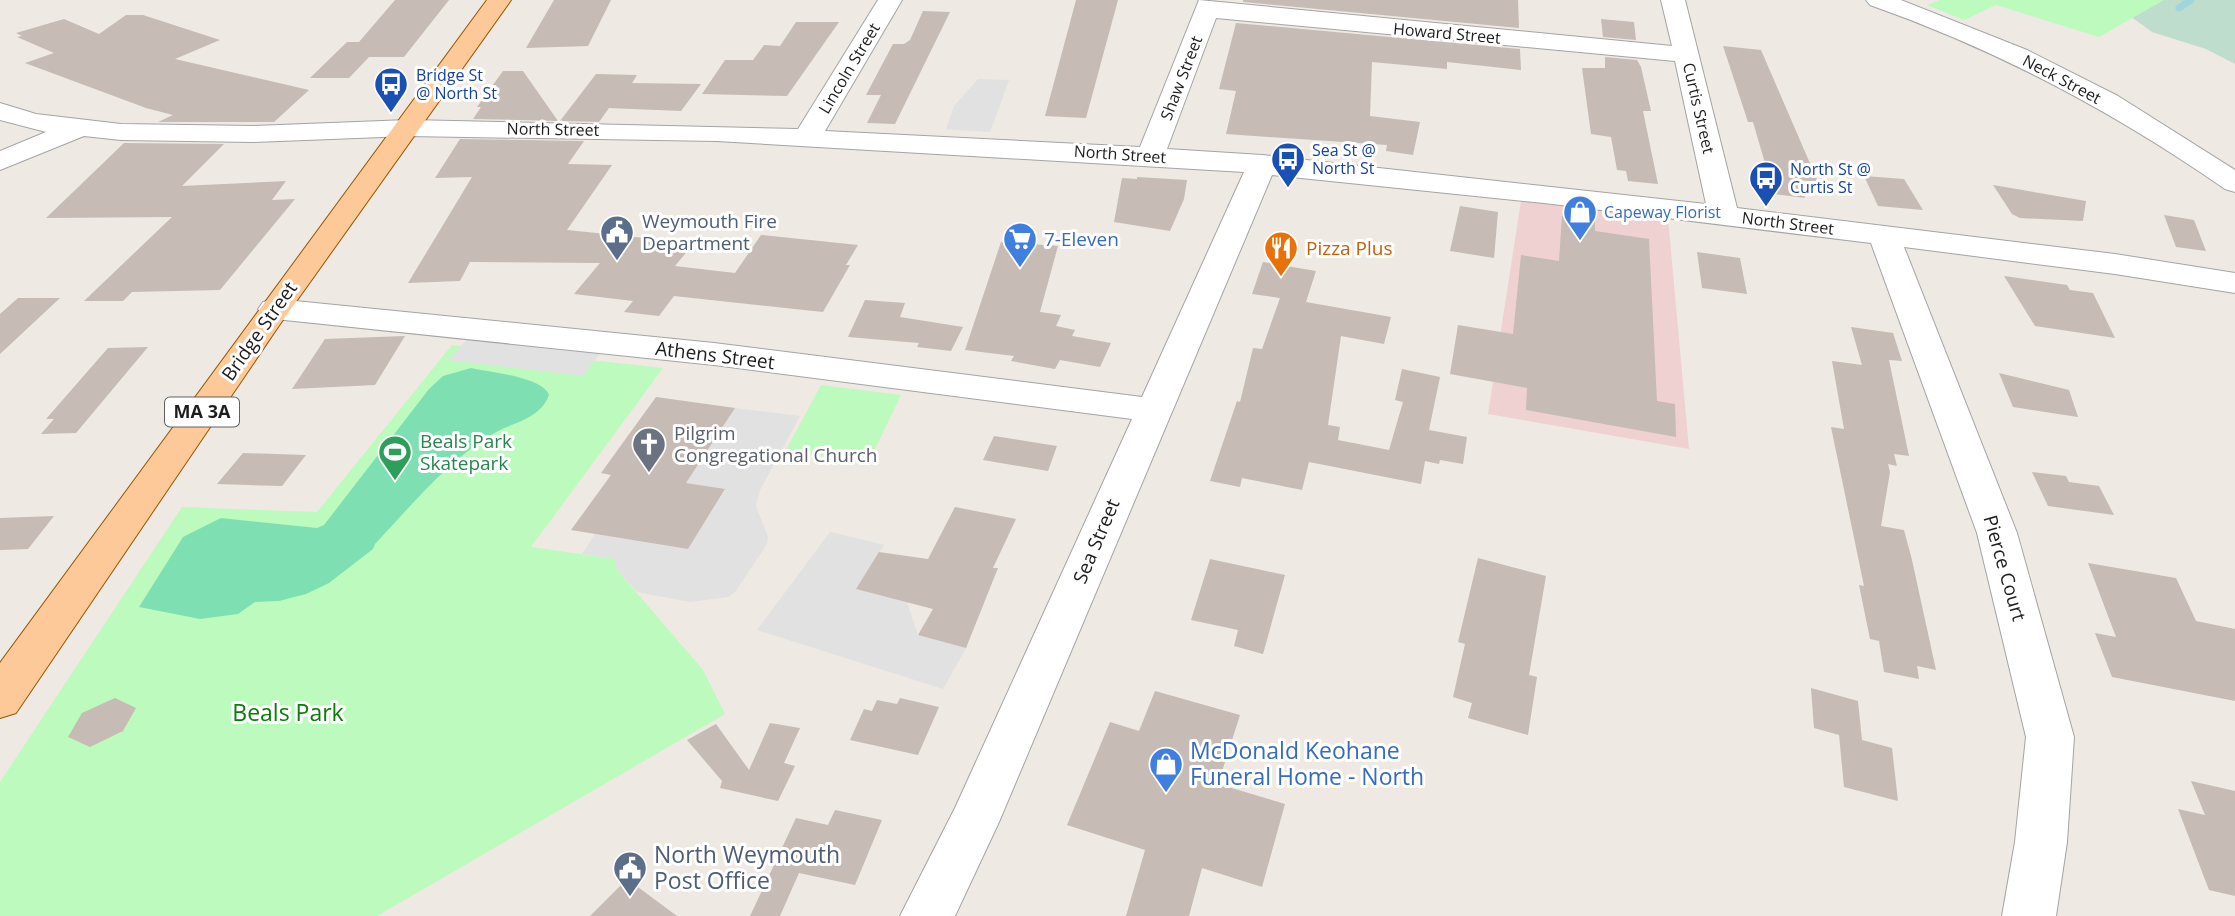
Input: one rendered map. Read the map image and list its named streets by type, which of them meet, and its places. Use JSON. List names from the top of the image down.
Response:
{
  "streets": {
    "main road": ["Bridge Street", "MA 3A"],
    "street": [
      "Howard Street",
      "Lincoln Street",
      "Shaw Street",
      "Neck Street",
      "Curtis Street",
      "North Street",
      "Athens Street",
      "Sea Street",
      "Pierce Court"
    ]
  },
  "crossings": [
    ["Howard Street", "Shaw Street"],
    ["Howard Street", "Curtis Street"],
    ["Lincoln Street", "North Street"],
    ["Shaw Street", "North Street"],
    ["Curtis Street", "North Street"],
    ["North Street", "Bridge Street"],
    ["North Street", "Sea Street"],
    ["North Street", "Pierce Court"],
    ["Bridge Street", "Athens Street"],
    ["Athens Street", "Sea Street"]
  ],
  "parks": ["Beals Park"],
  "places": {
    "bus stop": ["Bridge St @ North St", "Sea St @ North St", "North St @ Curtis St"],
    "shop": ["Capeway Florist", "McDonald Keohane Funeral Home - North"],
    "public building": ["Weymouth Fire Department", "North Weymouth Post Office"],
    "supermarket": ["7-Eleven"],
    "restaurant": ["Pizza Plus"],
    "church": ["Pilgrim Congregational Church"],
    "sports": ["Beals Park Skatepark"]
  }
}
